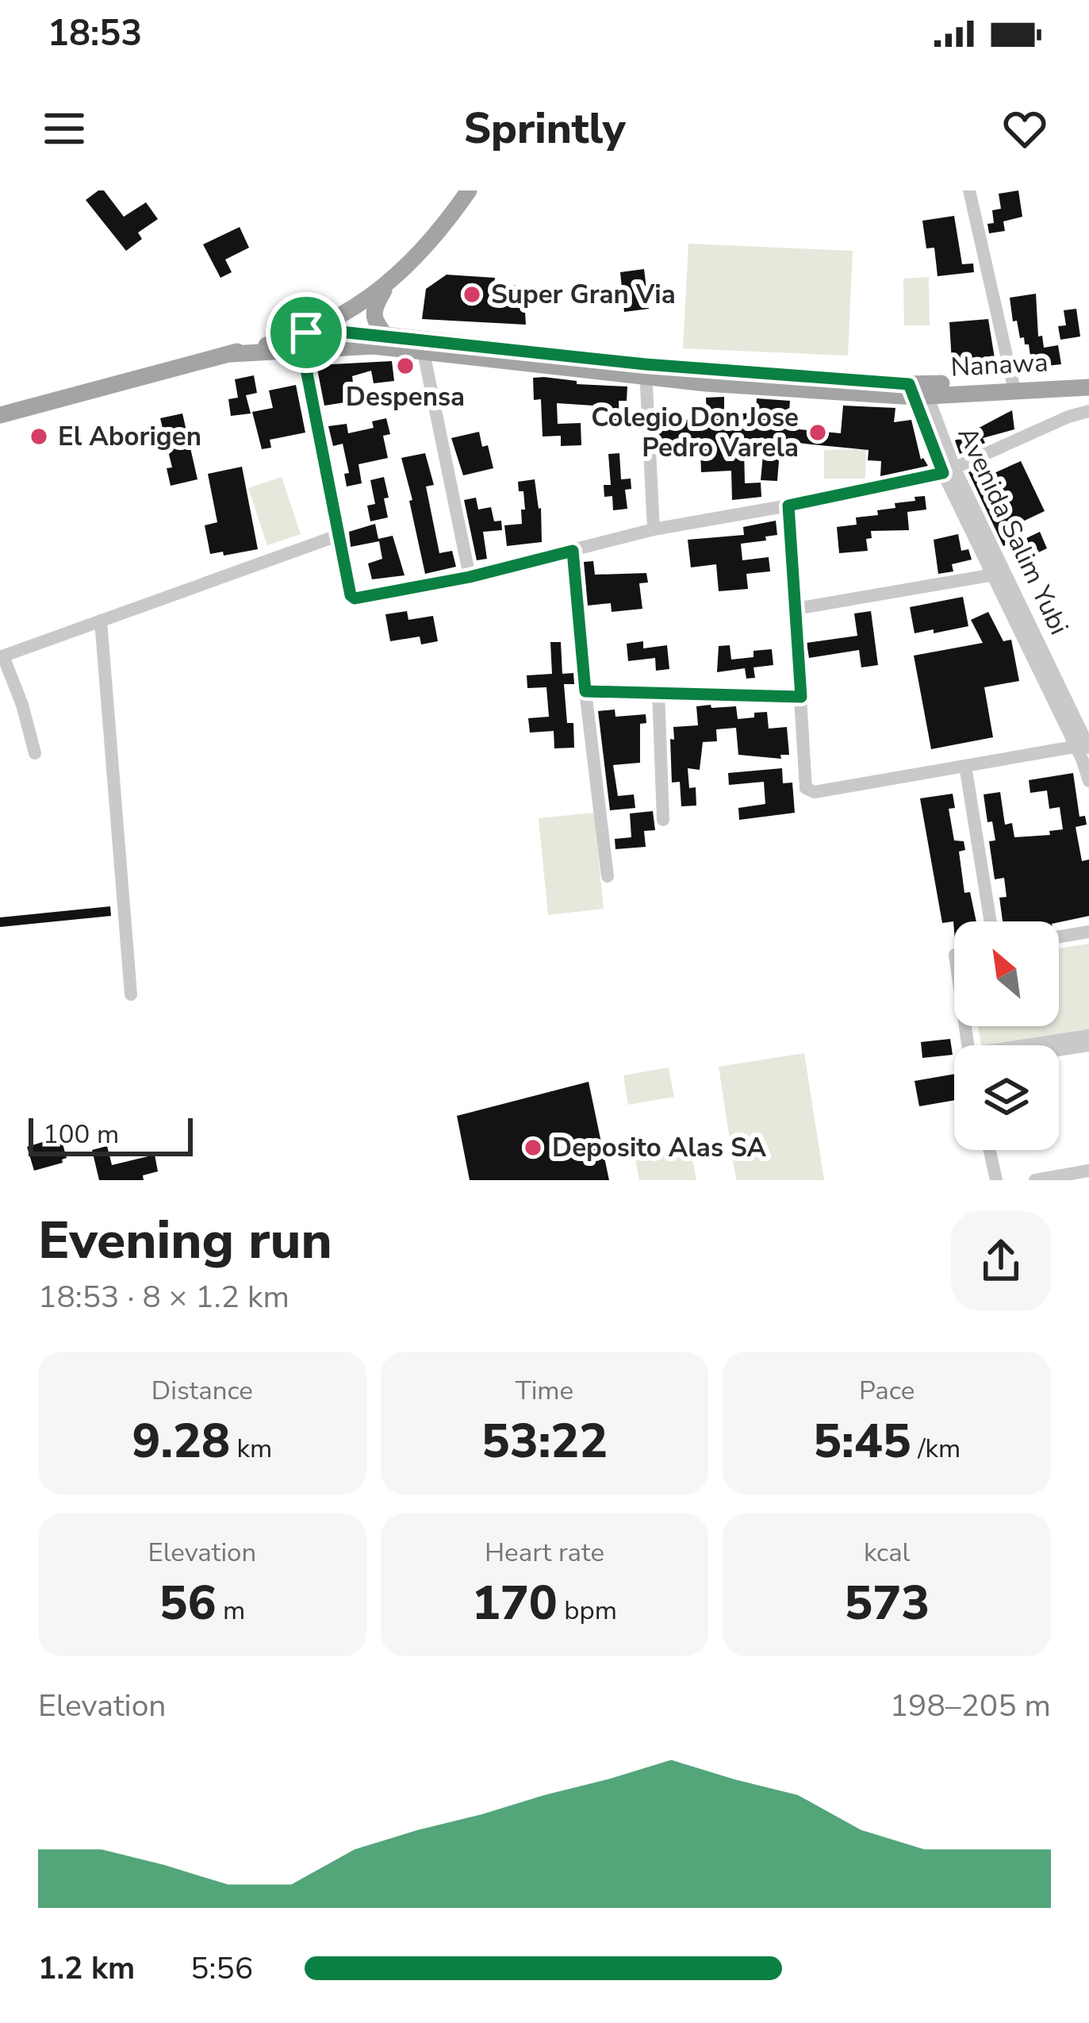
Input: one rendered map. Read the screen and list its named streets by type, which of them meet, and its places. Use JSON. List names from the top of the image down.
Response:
{
  "streets": {
    "main road": ["Nanawa"],
    "street": ["Avenida Salim Yubi"]
  },
  "crossings": [
    ["Nanawa", "Avenida Salim Yubi"]
  ],
  "places": [
    "Super Gran Via",
    "Despensa",
    "Colegio Don Jose Pedro Varela",
    "El Aborigen",
    "Deposito Alas SA"
  ],
  "scale_bar": "100 m",
  "north": "top left",
  "page": {
    "status": "18:53",
    "header": "Sprintly",
    "scale": "100 m",
    "heading": ["Evening run", "18:53 · 8 × 1.2 km"],
    "stats": [
      ["Distance", "9.28 km"],
      ["Time", "53:22"],
      ["Pace", "5:45 /km"],
      ["Elevation", "56 m"],
      ["Heart rate", "170 bpm"],
      ["kcal", "573"]
    ],
    "chart": ["Elevation", "198–205 m"],
    "list": [
      {
        "name": "1.2 km",
        "note": "5:56"
      }
    ]
  }
}
